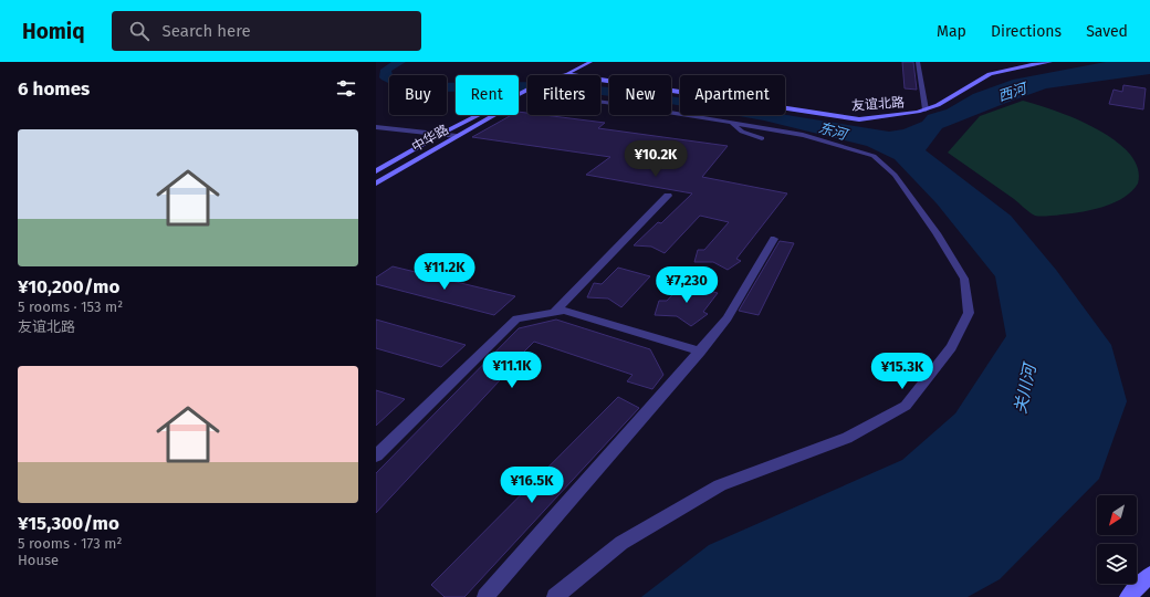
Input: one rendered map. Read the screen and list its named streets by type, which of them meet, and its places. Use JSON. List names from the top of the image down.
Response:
{
  "streets": {
    "street": ["友谊北路", "中华路"]
  },
  "crossings": [
    ["友谊北路", "中华路"]
  ],
  "water": ["西河", "东河", "关川河"],
  "north": "bottom left",
  "page": {
    "header": "Homiq",
    "search": "Search here",
    "nav": ["Map", "Directions", "Saved"],
    "heading": "6 homes",
    "chip": [
      "Buy",
      "Rent",
      "Filters",
      "New",
      "Apartment"
    ],
    "list": [
      {
        "name": "¥10,200/mo",
        "note": "5 rooms · 153 m² · 友谊北路"
      },
      {
        "name": "¥15,300/mo",
        "note": "5 rooms · 173 m² · House"
      }
    ],
    "price": [
      "¥10.2K",
      "¥11.2K",
      "¥7,230",
      "¥11.1K",
      "¥15.3K",
      "¥16.5K"
    ]
  }
}
